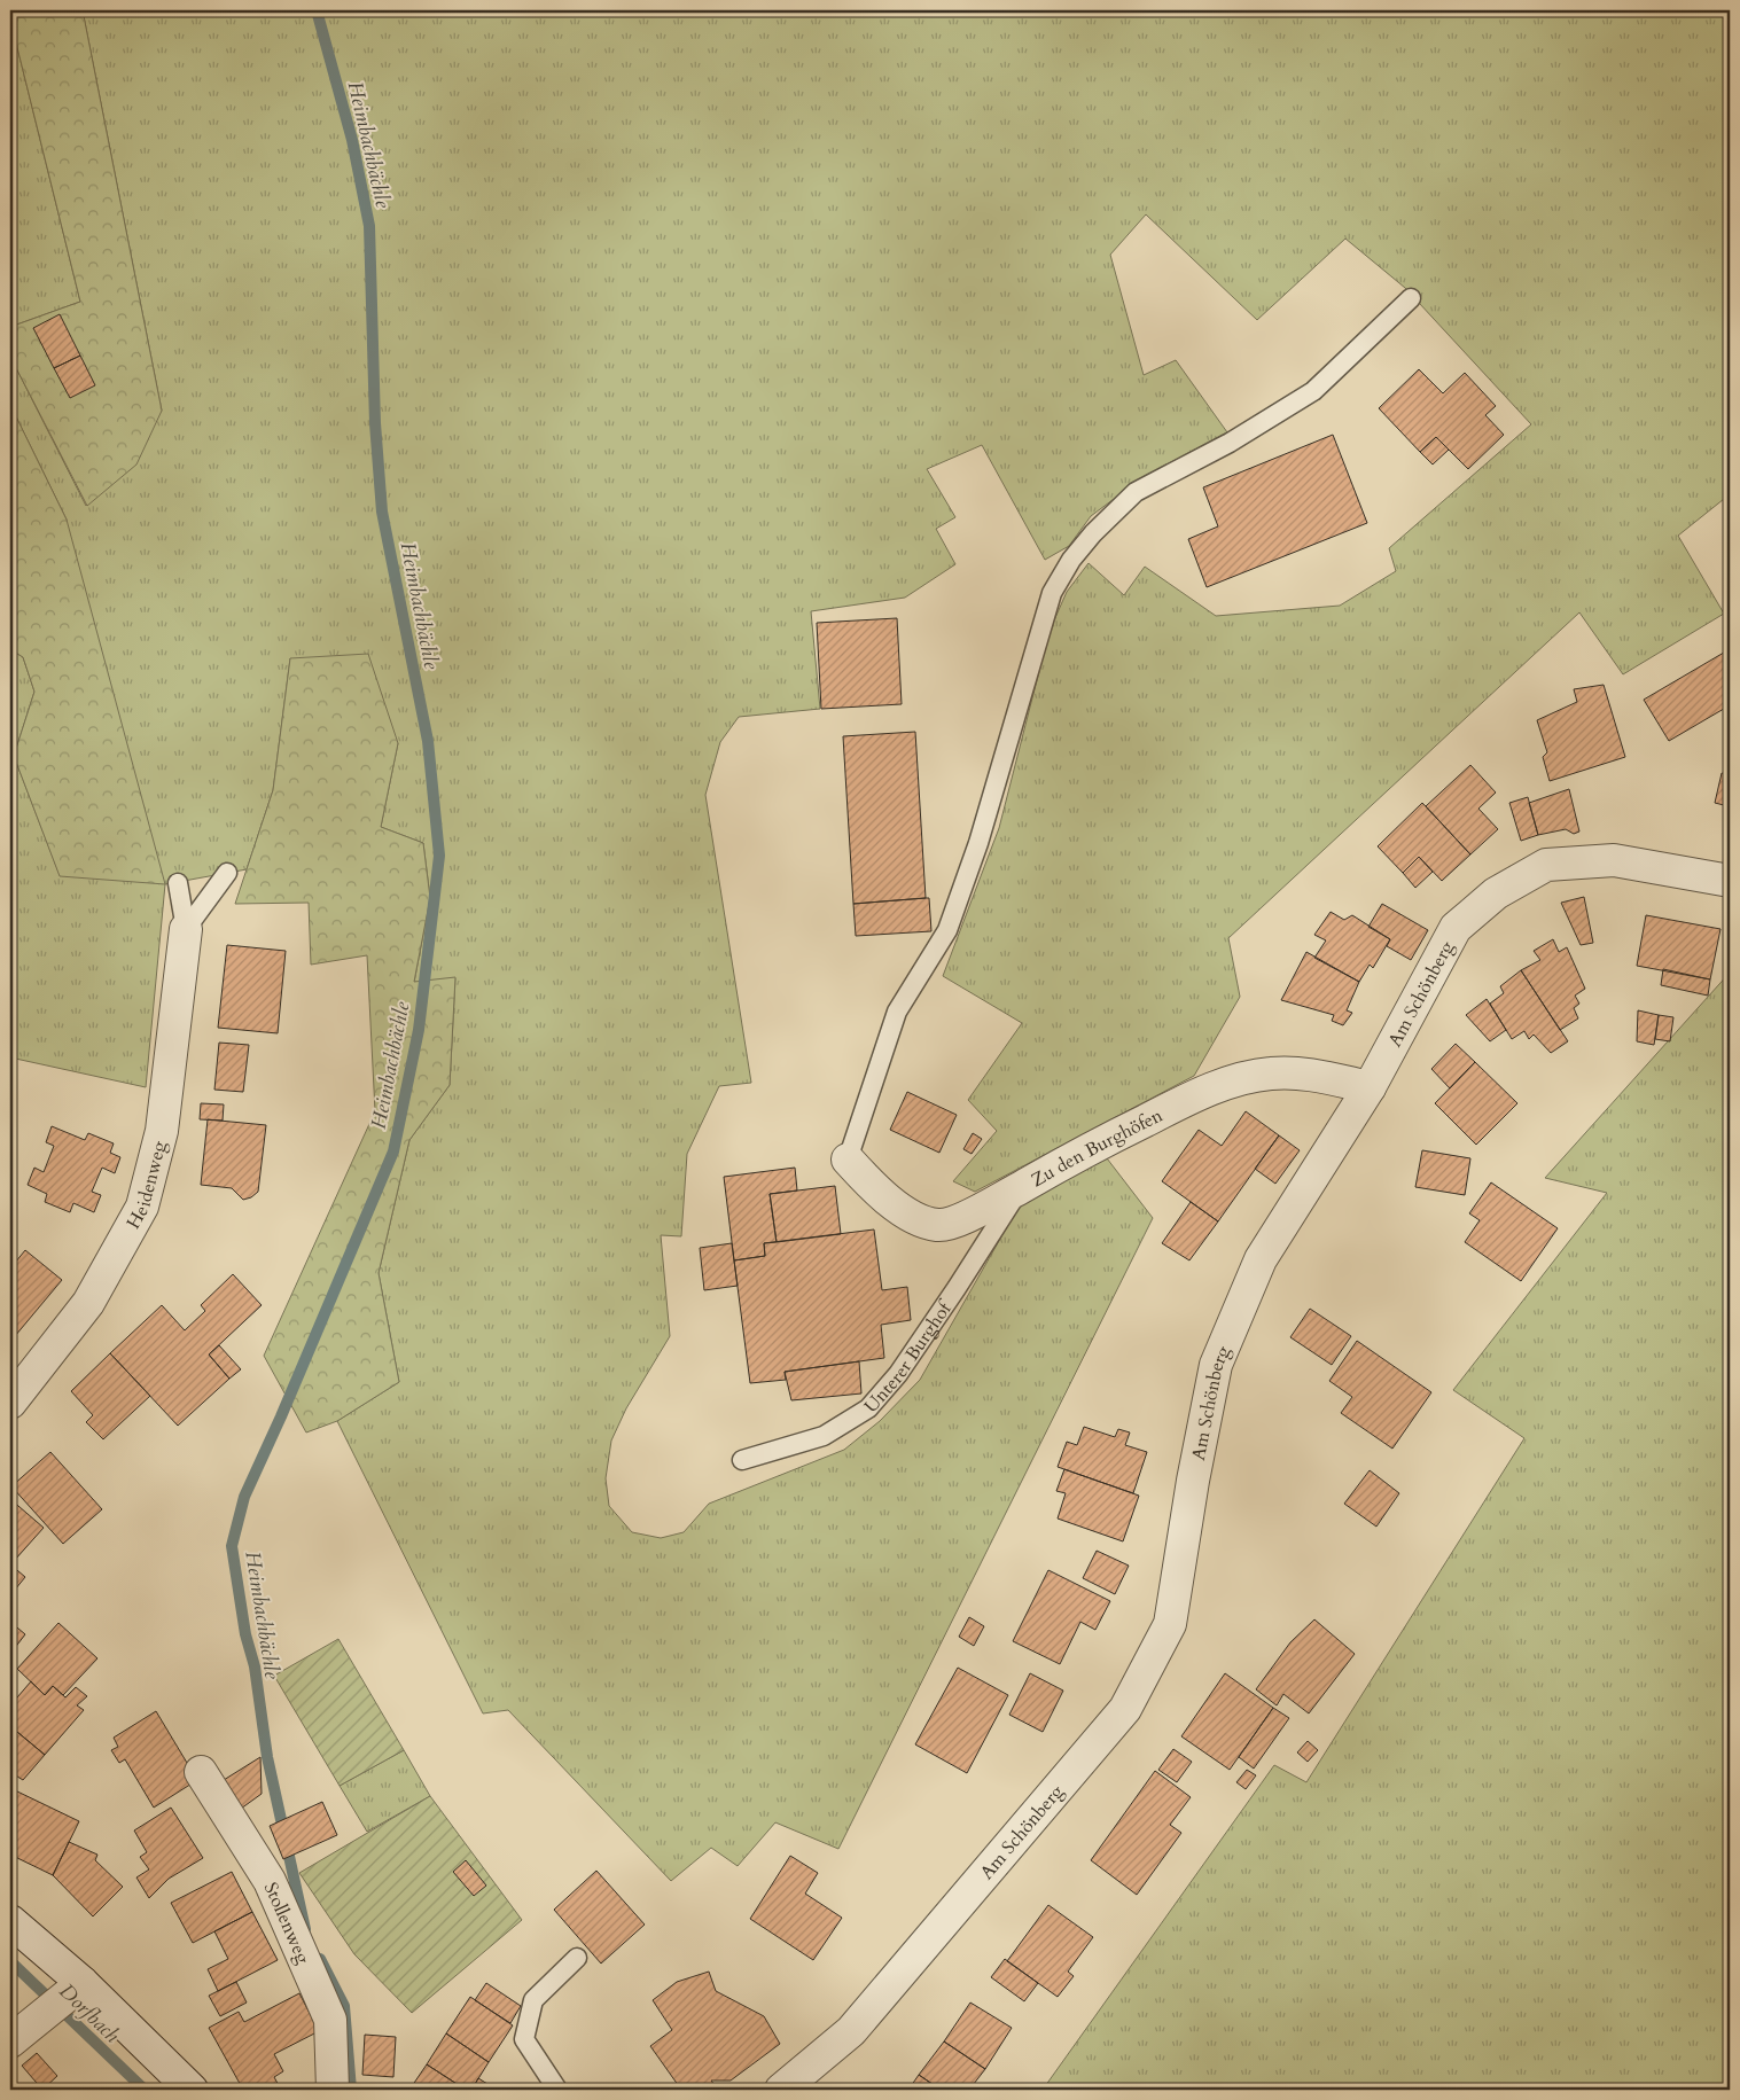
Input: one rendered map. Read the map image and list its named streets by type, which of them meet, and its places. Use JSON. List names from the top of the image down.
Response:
{
  "streets": {
    "street": [
      "Am Schönberg",
      "Zu den Burghöfen",
      "Heidenweg",
      "Stollenweg"
    ],
    "lane": ["Unterer Burghof"]
  },
  "crossings": [
    ["Am Schönberg", "Zu den Burghöfen"],
    ["Zu den Burghöfen", "Unterer Burghof"]
  ],
  "water": ["Heimbachbächle", "Dorfbach"]
}
